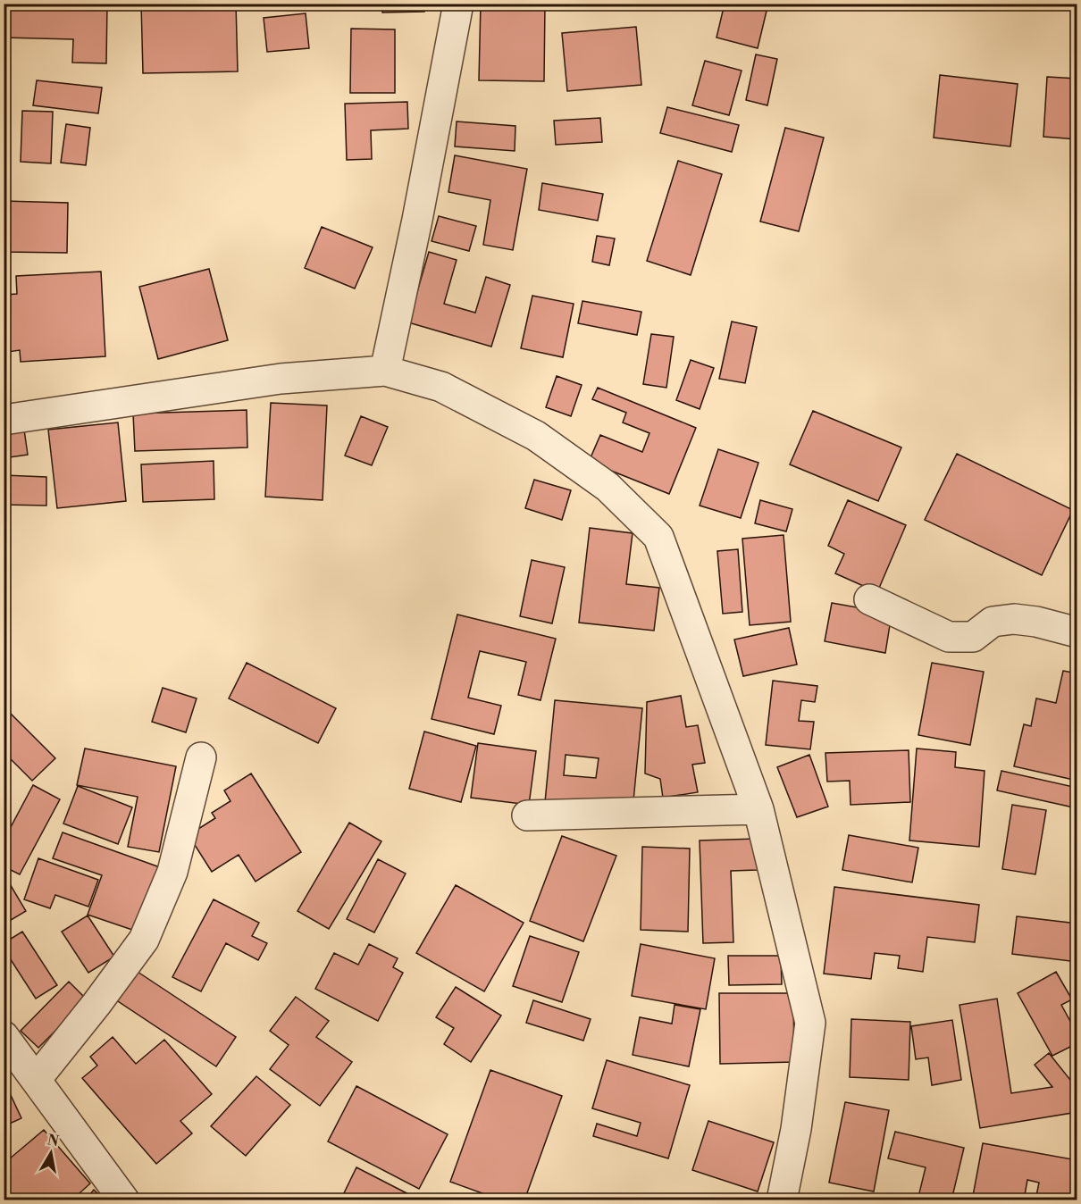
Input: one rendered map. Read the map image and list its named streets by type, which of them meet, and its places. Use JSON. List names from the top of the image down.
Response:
{
  "north": "top"
}
